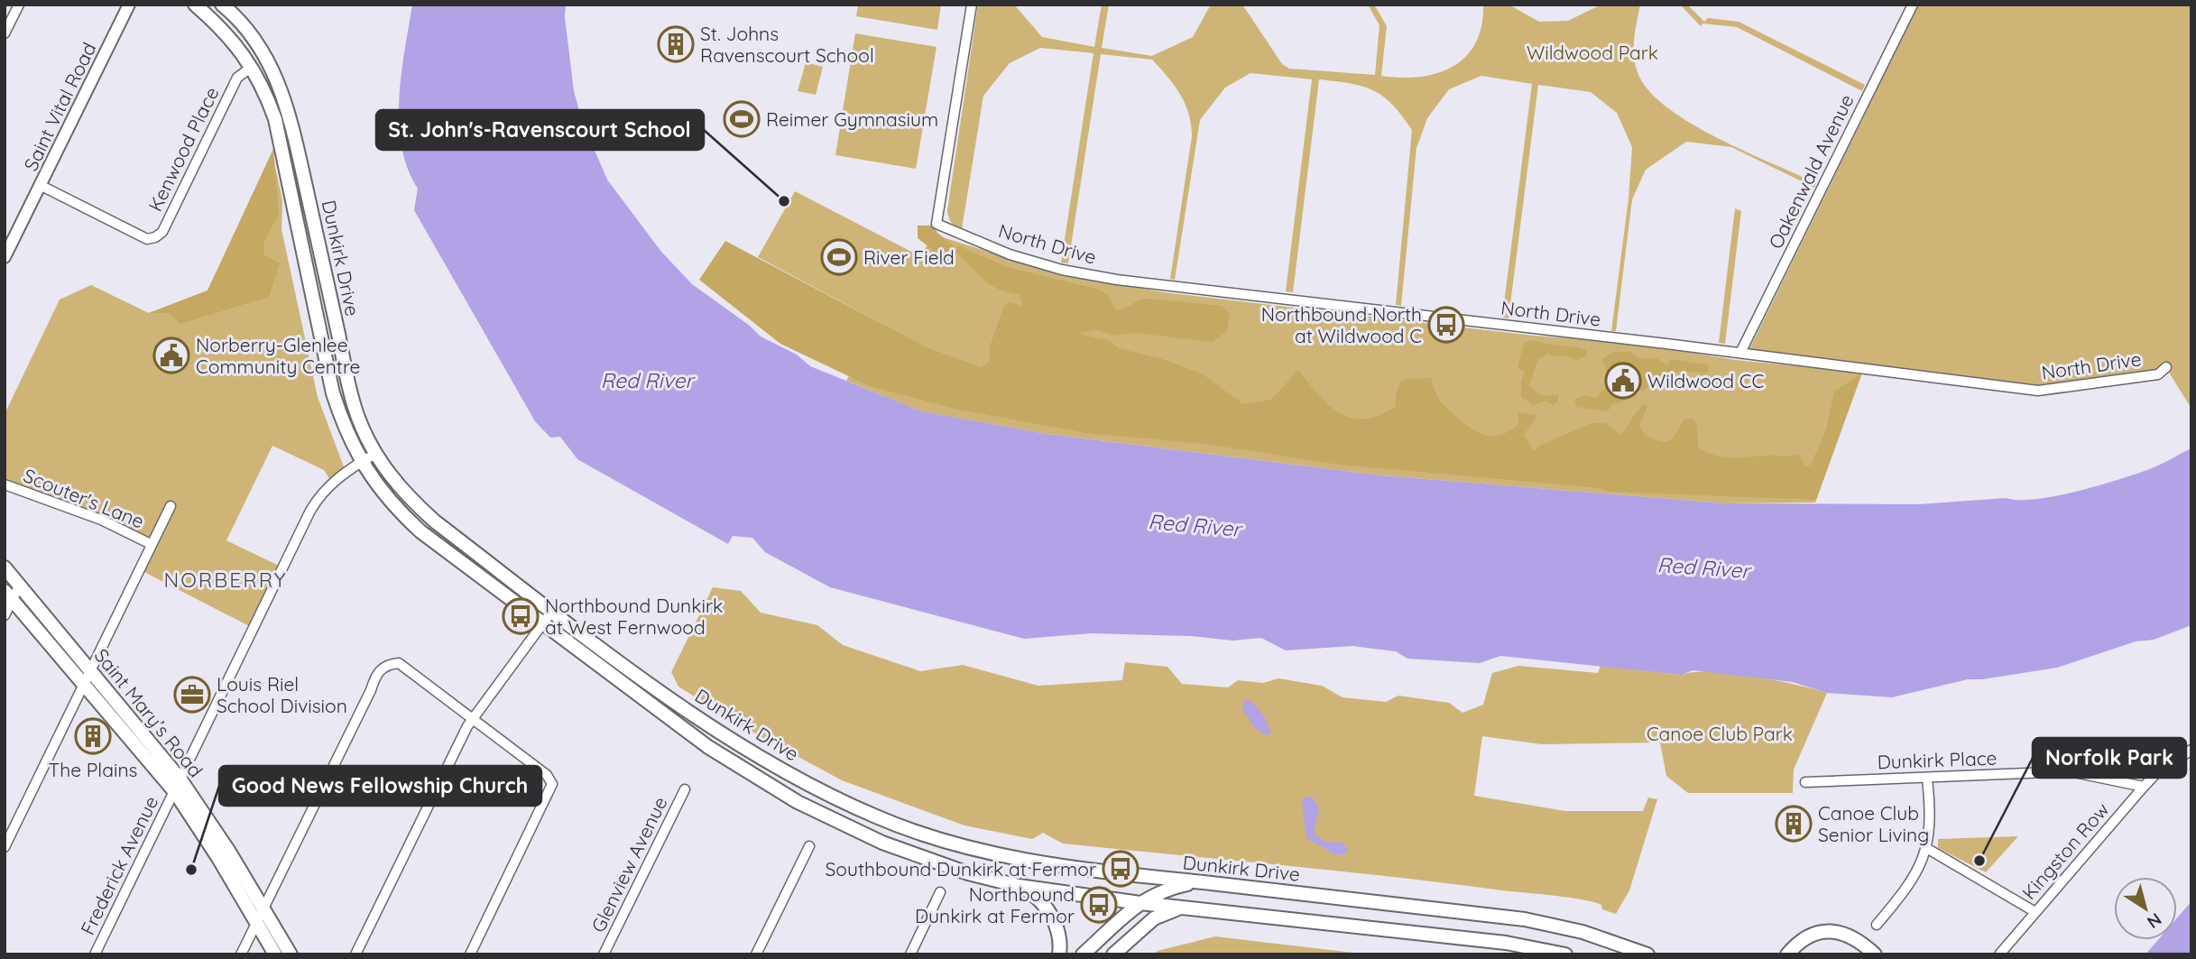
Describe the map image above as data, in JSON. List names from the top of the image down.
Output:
{
  "streets": {
    "main road": ["Dunkirk Drive", "Saint Mary’s Road"],
    "street": [
      "Saint Vital Road",
      "Kenwood Place",
      "Oakenwald Avenue",
      "North Drive",
      "Scouter's Lane",
      "Dunkirk Place",
      "Kingston Row",
      "Glenview Avenue",
      "Frederick Avenue"
    ]
  },
  "crossings": [
    ["Saint Vital Road", "Kenwood Place"],
    ["Kenwood Place", "Dunkirk Drive"],
    ["Oakenwald Avenue", "North Drive"],
    ["Dunkirk Drive", "Frederick Avenue"],
    ["Saint Mary’s Road", "Frederick Avenue"],
    ["Dunkirk Place", "Kingston Row"]
  ],
  "districts": ["NORBERRY"],
  "water": ["Red River"],
  "parks": ["Wildwood Park", "Canoe Club Park"],
  "places": {
    "building": ["St. Johns Ravenscourt School", "The Plains", "Canoe Club Senior Living"],
    "sports": ["Reimer Gymnasium", "River Field"],
    "other": ["St. John's-Ravenscourt School", "Norfolk Park", "Good News Fellowship Church"],
    "bus stop": [
      "Northbound North at Wildwood C",
      "Northbound Dunkirk at West Fernwood",
      "Southbound Dunkirk at Fermor",
      "Northbound Dunkirk at Fermor"
    ],
    "public building": ["Norberry-Glenlee Community Centre", "Wildwood CC"],
    "office": ["Louis Riel School Division"]
  },
  "north": "bottom right"
}
